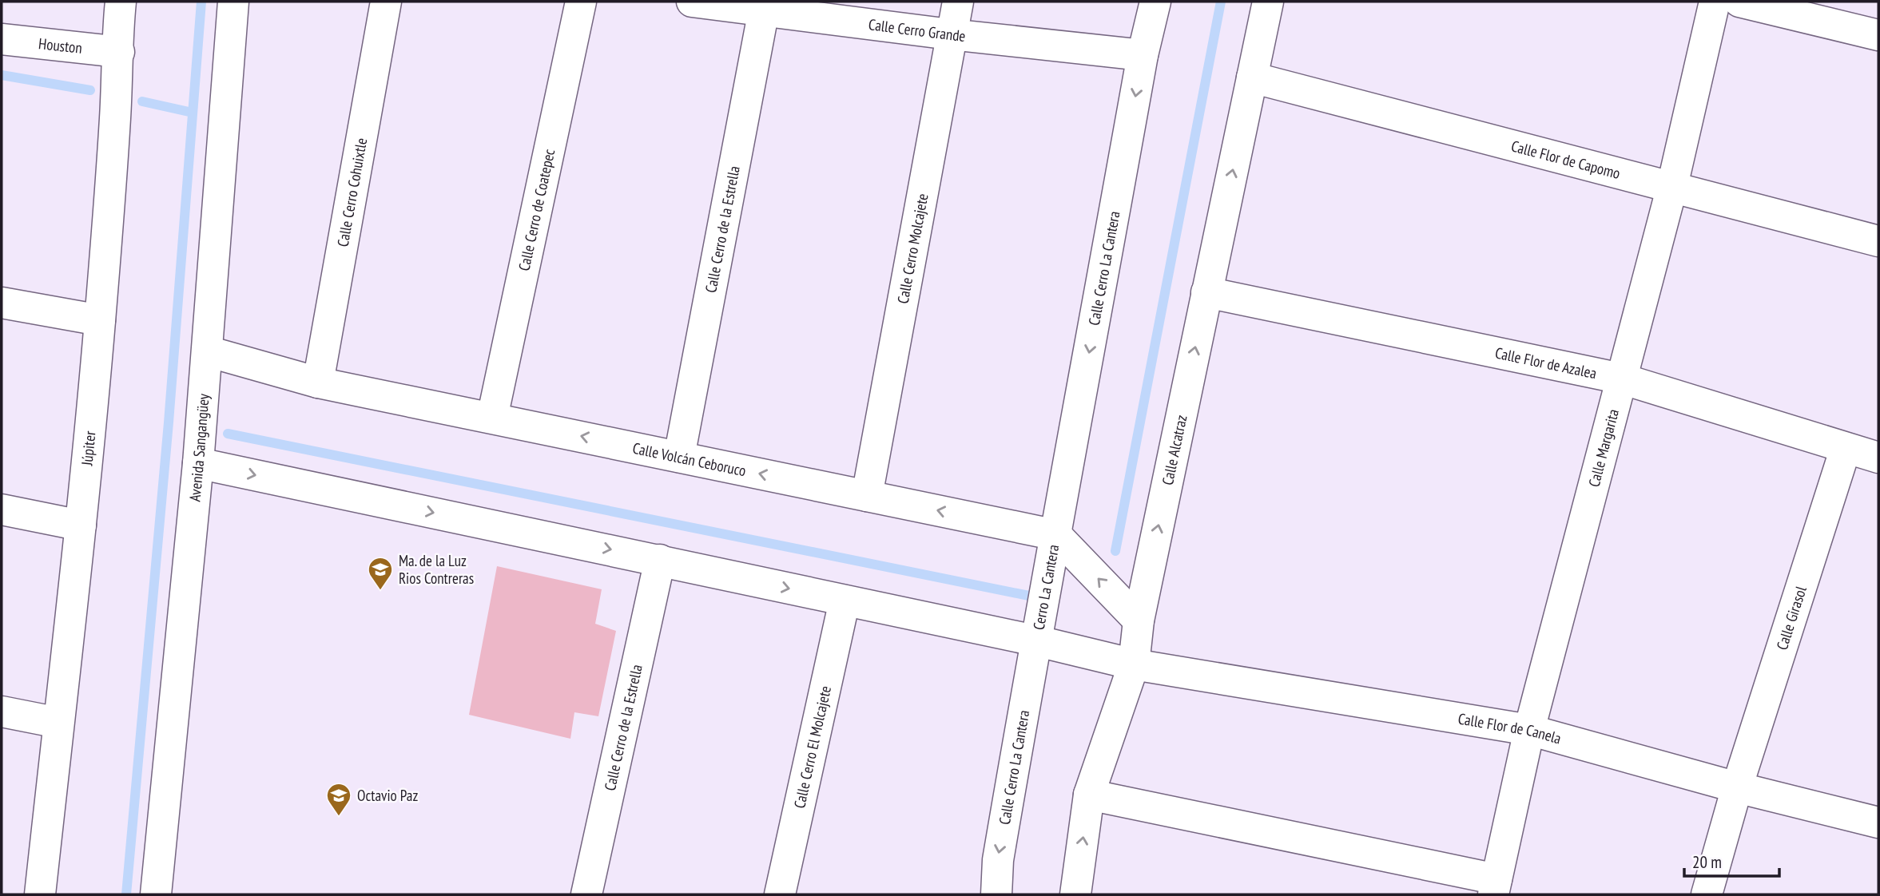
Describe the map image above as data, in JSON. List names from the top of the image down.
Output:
{
  "streets": {
    "street": [
      "Calle Cerro Grande",
      "Houston",
      "Calle Flor de Capomo",
      "Calle Cerro Cohuixtle",
      "Calle Cerro de Coatepec",
      "Calle Cerro de la Estrella",
      "Calle Cerro Molcajete",
      "Calle Cerro La Cantera",
      "Calle Flor de Azalea",
      "Calle Margarita",
      "Júpiter",
      "Avenida Sangangüey",
      "Calle Alcatraz",
      "Calle Volcán Ceboruco",
      "Cerro La Cantera",
      "Calle Girasol",
      "Calle Flor de Canela",
      "Calle Cerro El Molcajete"
    ]
  },
  "crossings": [
    ["Calle Cerro Grande", "Calle Cerro de la Estrella"],
    ["Calle Cerro Grande", "Calle Cerro Molcajete"],
    ["Calle Cerro Grande", "Calle Cerro La Cantera"],
    ["Houston", "Júpiter"],
    ["Calle Flor de Capomo", "Calle Margarita"],
    ["Calle Flor de Capomo", "Calle Alcatraz"],
    ["Calle Cerro Cohuixtle", "Calle Volcán Ceboruco"],
    ["Calle Cerro de Coatepec", "Calle Volcán Ceboruco"],
    ["Calle Cerro de la Estrella", "Calle Volcán Ceboruco"],
    ["Calle Cerro Molcajete", "Calle Volcán Ceboruco"],
    ["Calle Cerro La Cantera", "Calle Volcán Ceboruco"],
    ["Calle Cerro La Cantera", "Cerro La Cantera"],
    ["Calle Flor de Azalea", "Calle Margarita"],
    ["Calle Flor de Azalea", "Calle Alcatraz"],
    ["Calle Flor de Azalea", "Calle Girasol"],
    ["Calle Margarita", "Calle Flor de Canela"],
    ["Avenida Sangangüey", "Calle Volcán Ceboruco"],
    ["Calle Alcatraz", "Calle Flor de Canela"],
    ["Calle Volcán Ceboruco", "Cerro La Cantera"],
    ["Calle Girasol", "Calle Flor de Canela"]
  ],
  "one_way": ["Calle Cerro La Cantera", "Calle Alcatraz"],
  "places": {
    "school or university": ["Ma. de la Luz Rios Contreras", "Octavio Paz"]
  },
  "scale_bar": "20 m"
}
